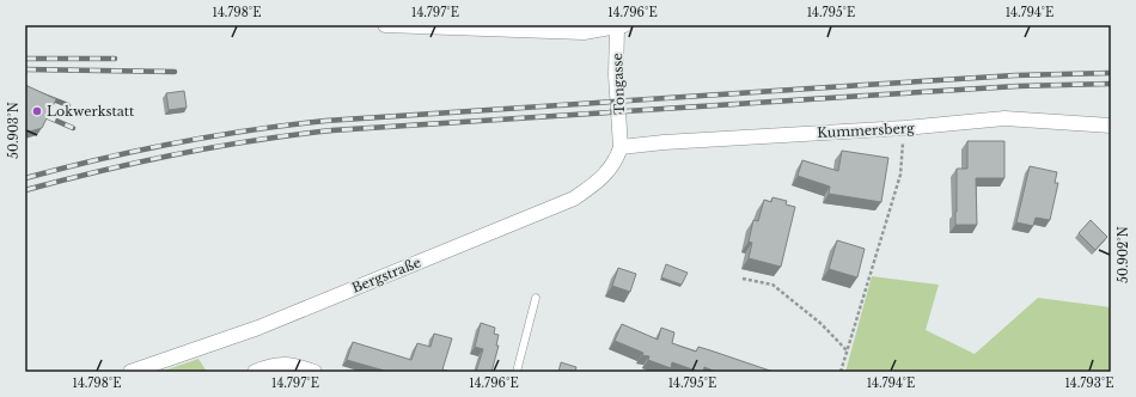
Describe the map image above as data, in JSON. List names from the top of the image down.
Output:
{
  "streets": {
    "street": ["Tongasse", "Kummersberg", "Bergstraße"]
  },
  "crossings": [
    ["Tongasse", "Kummersberg"],
    ["Tongasse", "Bergstraße"],
    ["Kummersberg", "Bergstraße"]
  ],
  "places": ["Lokwerkstatt"],
  "coordinates": [
    "14.798°E",
    "14.797°E",
    "14.796°E",
    "14.795°E",
    "14.794°E",
    "50.903°N",
    "50.902°N",
    "14.793°E"
  ]
}
